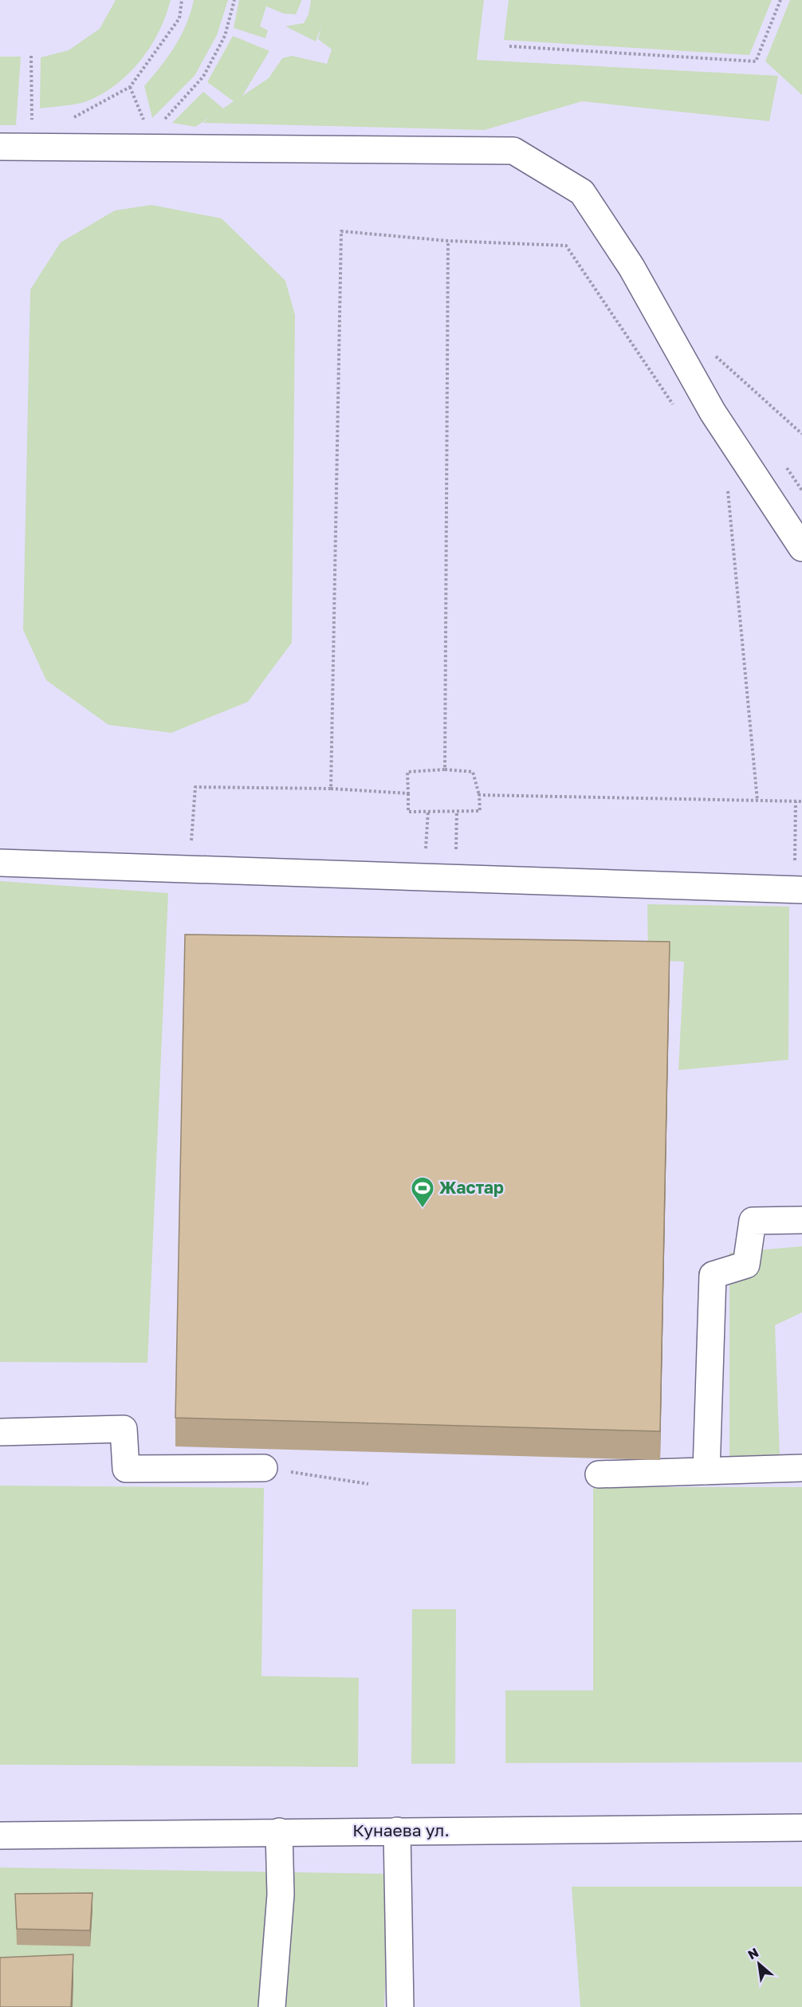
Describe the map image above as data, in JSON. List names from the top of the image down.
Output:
{
  "streets": {
    "street": ["Кунаева ул."]
  },
  "places": {
    "sports": ["Жастар"]
  },
  "north": "top left"
}
